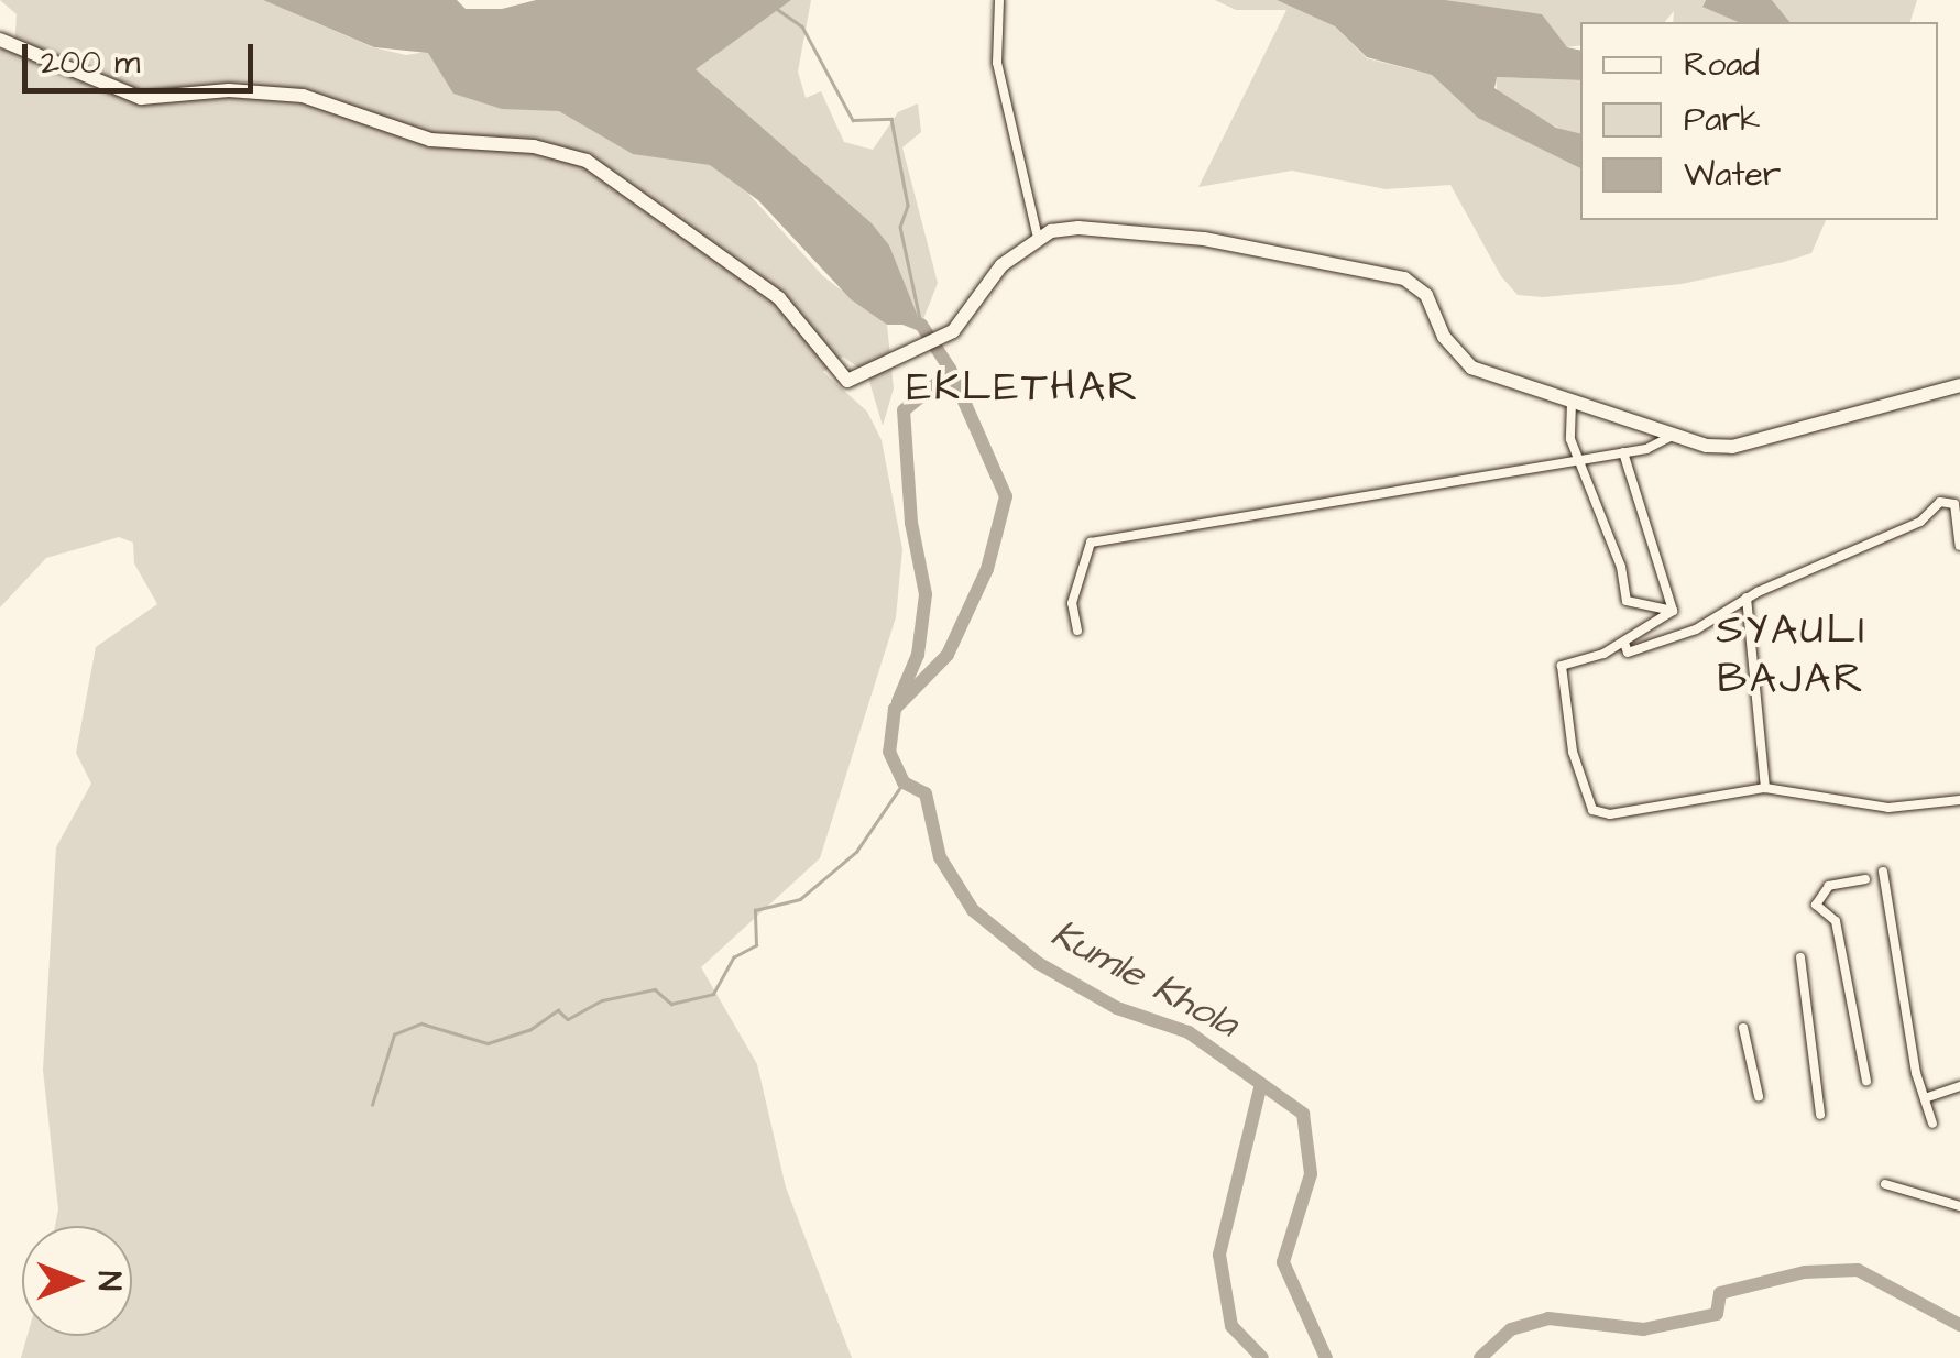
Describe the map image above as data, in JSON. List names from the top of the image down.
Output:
{
  "districts": ["EKLETHAR", "SYAULI BAJAR"],
  "water": ["Kumle Khola"],
  "legend": ["Road", "Park", "Water"],
  "scale_bar": "200 m",
  "north": "right"
}
